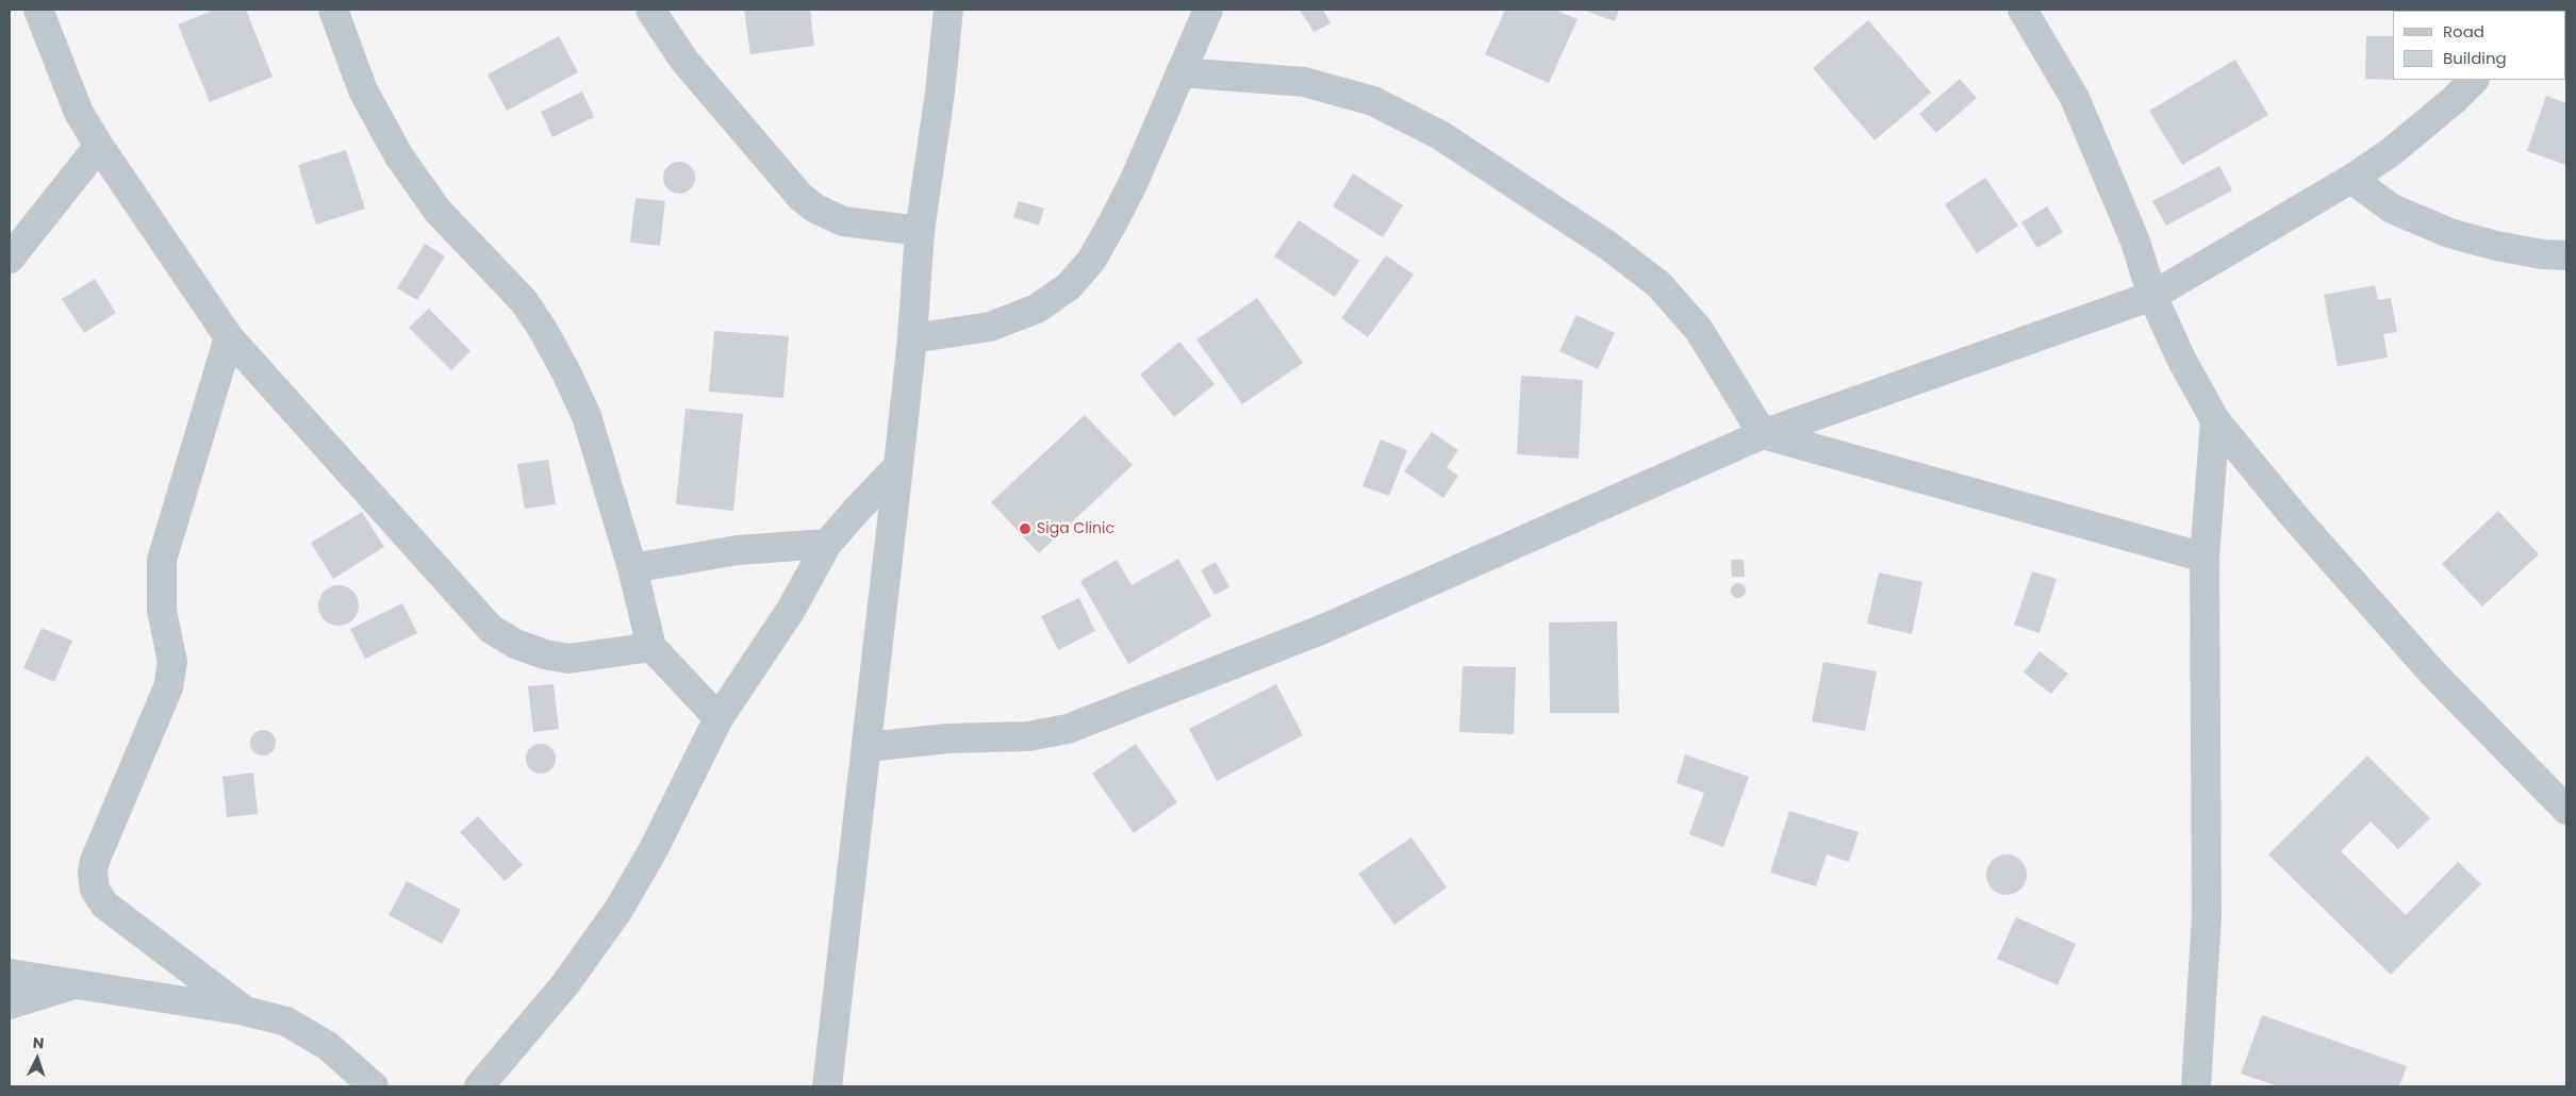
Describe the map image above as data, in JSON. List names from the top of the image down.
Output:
{
  "places": ["Siga Clinic"],
  "legend": ["Road", "Building"],
  "north": "top"
}
